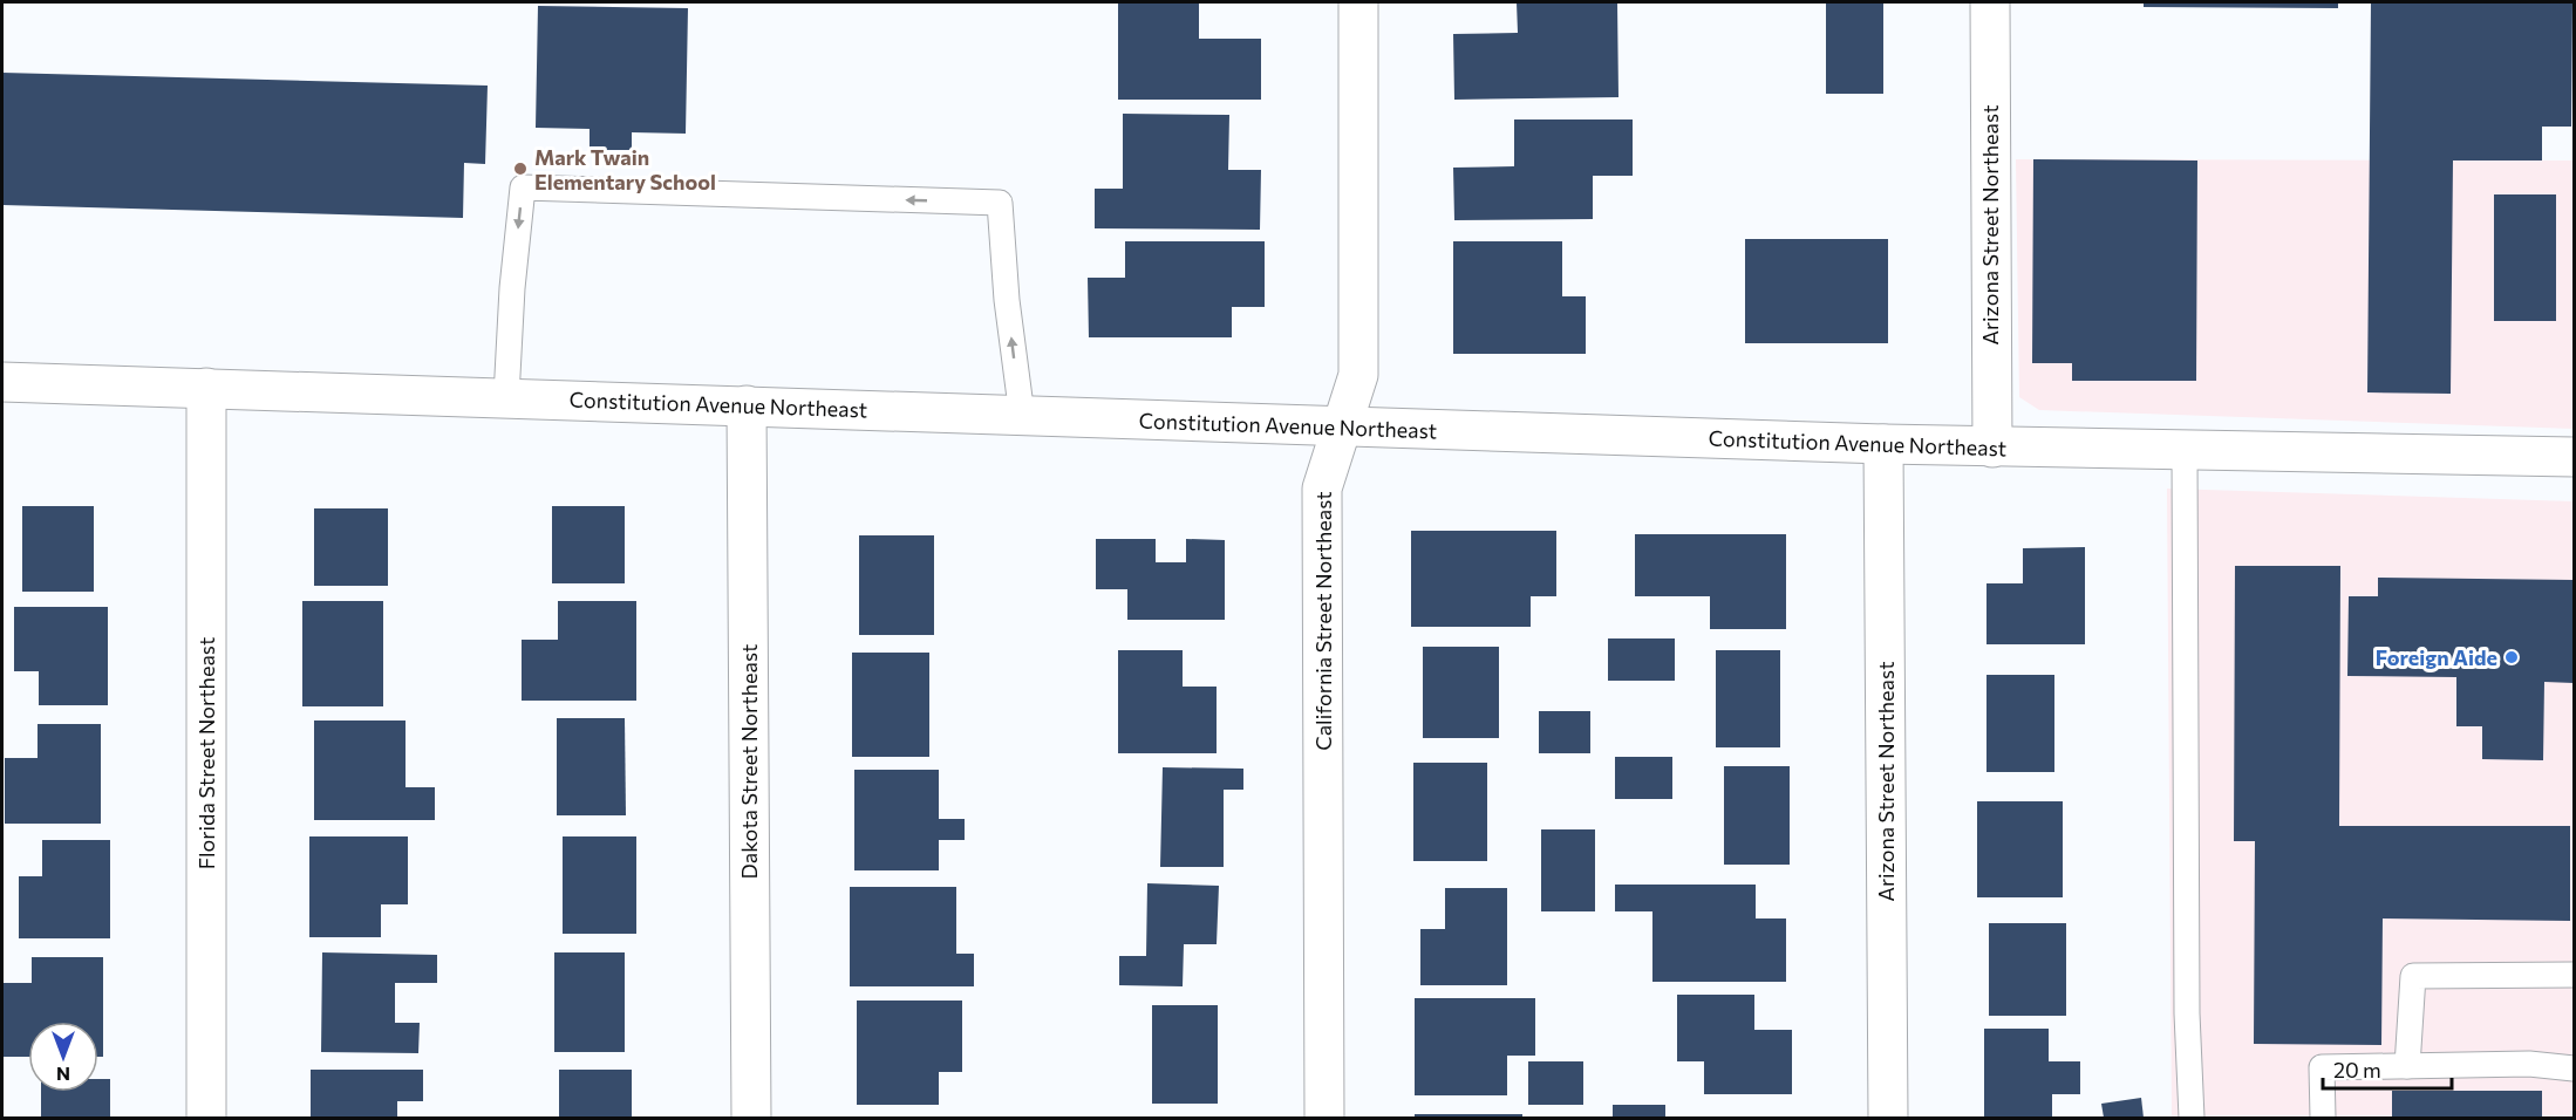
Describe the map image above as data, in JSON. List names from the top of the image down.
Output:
{
  "streets": {
    "street": [
      "Arizona Street Northeast",
      "Constitution Avenue Northeast",
      "California Street Northeast",
      "Florida Street Northeast",
      "Dakota Street Northeast"
    ]
  },
  "crossings": [
    ["Arizona Street Northeast", "Constitution Avenue Northeast"],
    ["Constitution Avenue Northeast", "California Street Northeast"],
    ["Constitution Avenue Northeast", "Florida Street Northeast"],
    ["Constitution Avenue Northeast", "Dakota Street Northeast"]
  ],
  "places": ["Mark Twain Elementary School", "Foreign Aide"],
  "scale_bar": "20 m",
  "north": "bottom"
}
